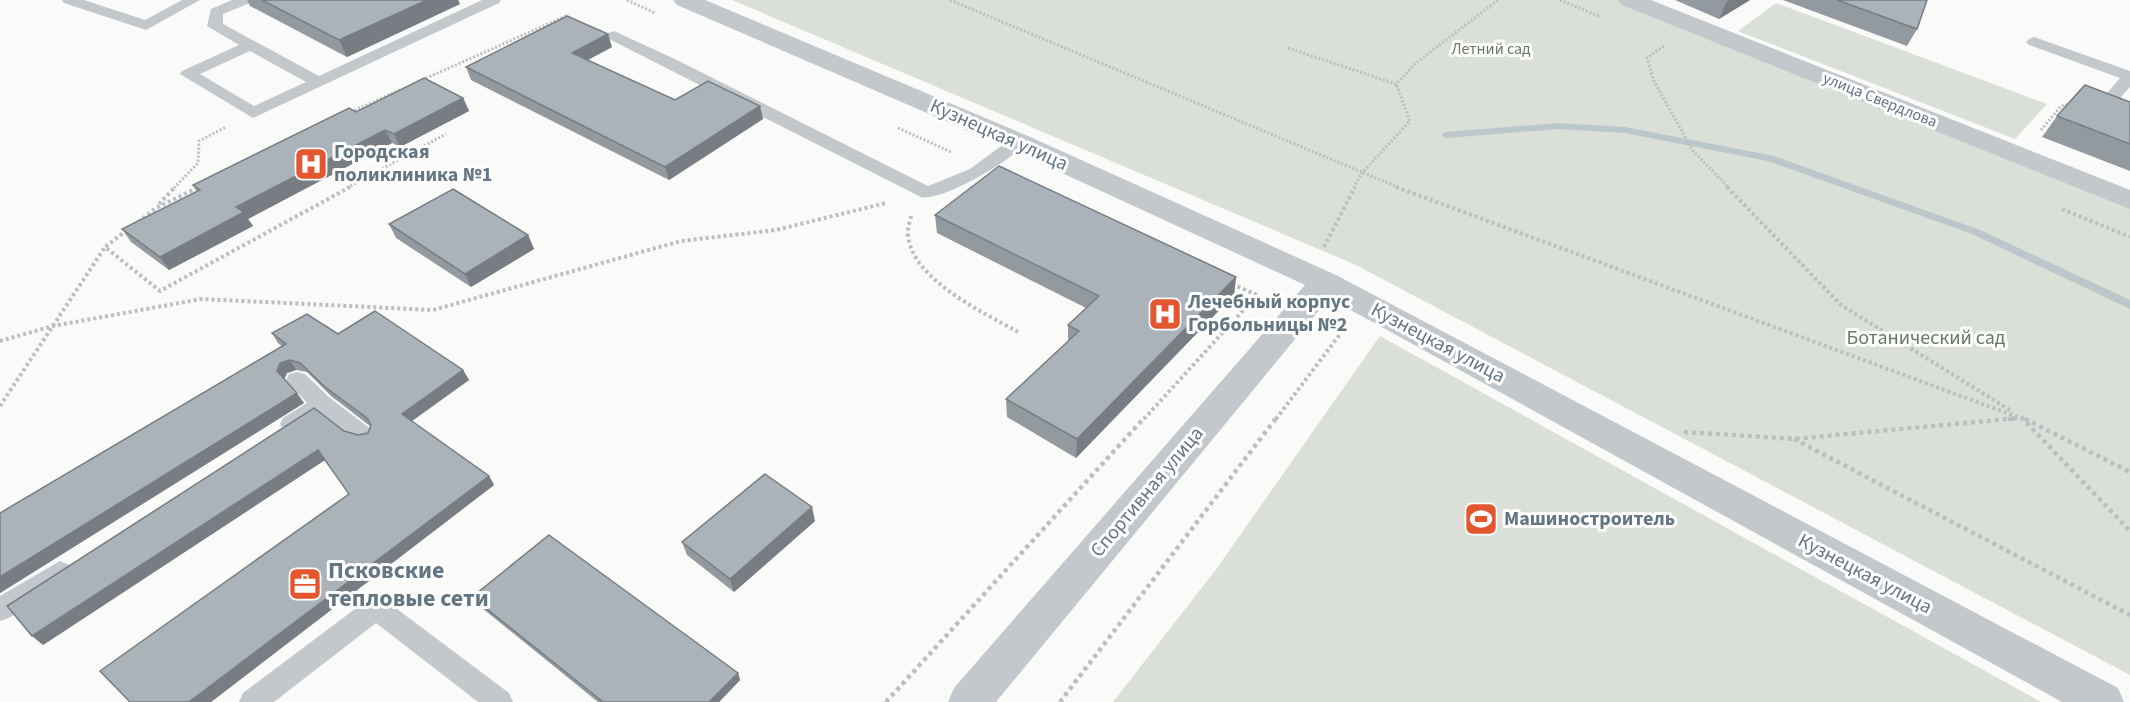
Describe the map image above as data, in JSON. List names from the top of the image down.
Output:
{
  "streets": {
    "street": ["улица Свердлова", "Кузнецкая улица", "Спортивная улица"]
  },
  "crossings": [
    ["Кузнецкая улица", "Спортивная улица"]
  ],
  "parks": ["Летний сад", "Ботанический сад"],
  "places": {
    "hospital": ["Городская поликлиника №1", "Лечебный корпус Горбольницы №2"],
    "sports": ["Машиностроитель"],
    "office": ["Псковские тепловые сети"]
  }
}
